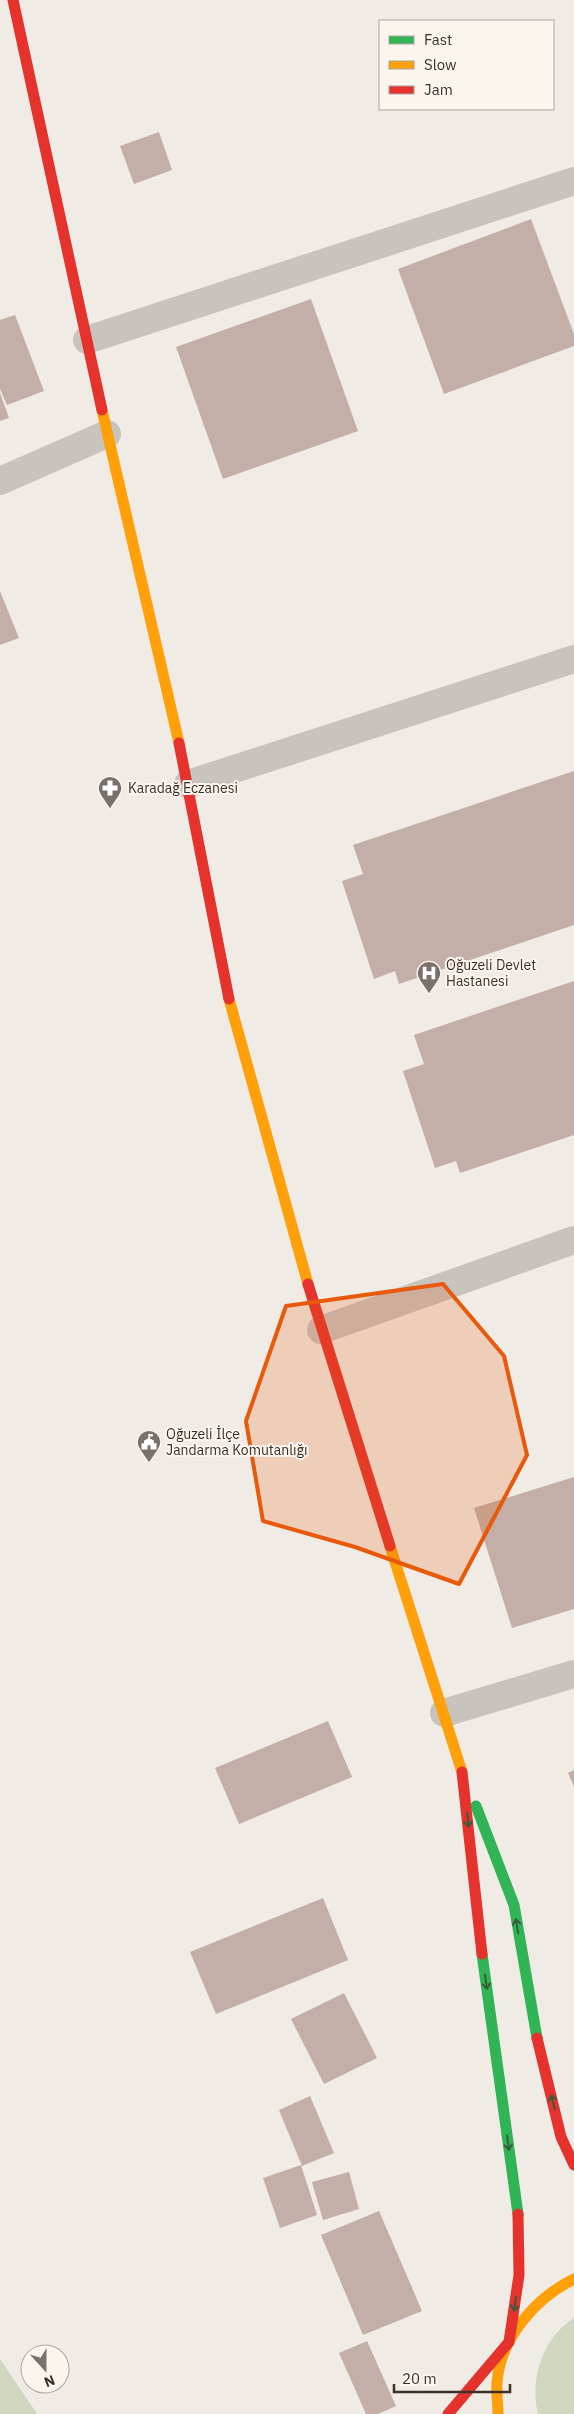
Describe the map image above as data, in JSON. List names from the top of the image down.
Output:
{
  "places": {
    "pharmacy": ["Karadağ Eczanesi"],
    "hospital": ["Oğuzeli Devlet Hastanesi"],
    "public building": ["Oğuzeli İlçe Jandarma Komutanlığı"]
  },
  "legend": ["Fast", "Slow", "Jam"],
  "scale_bar": "20 m",
  "north": "bottom"
}
